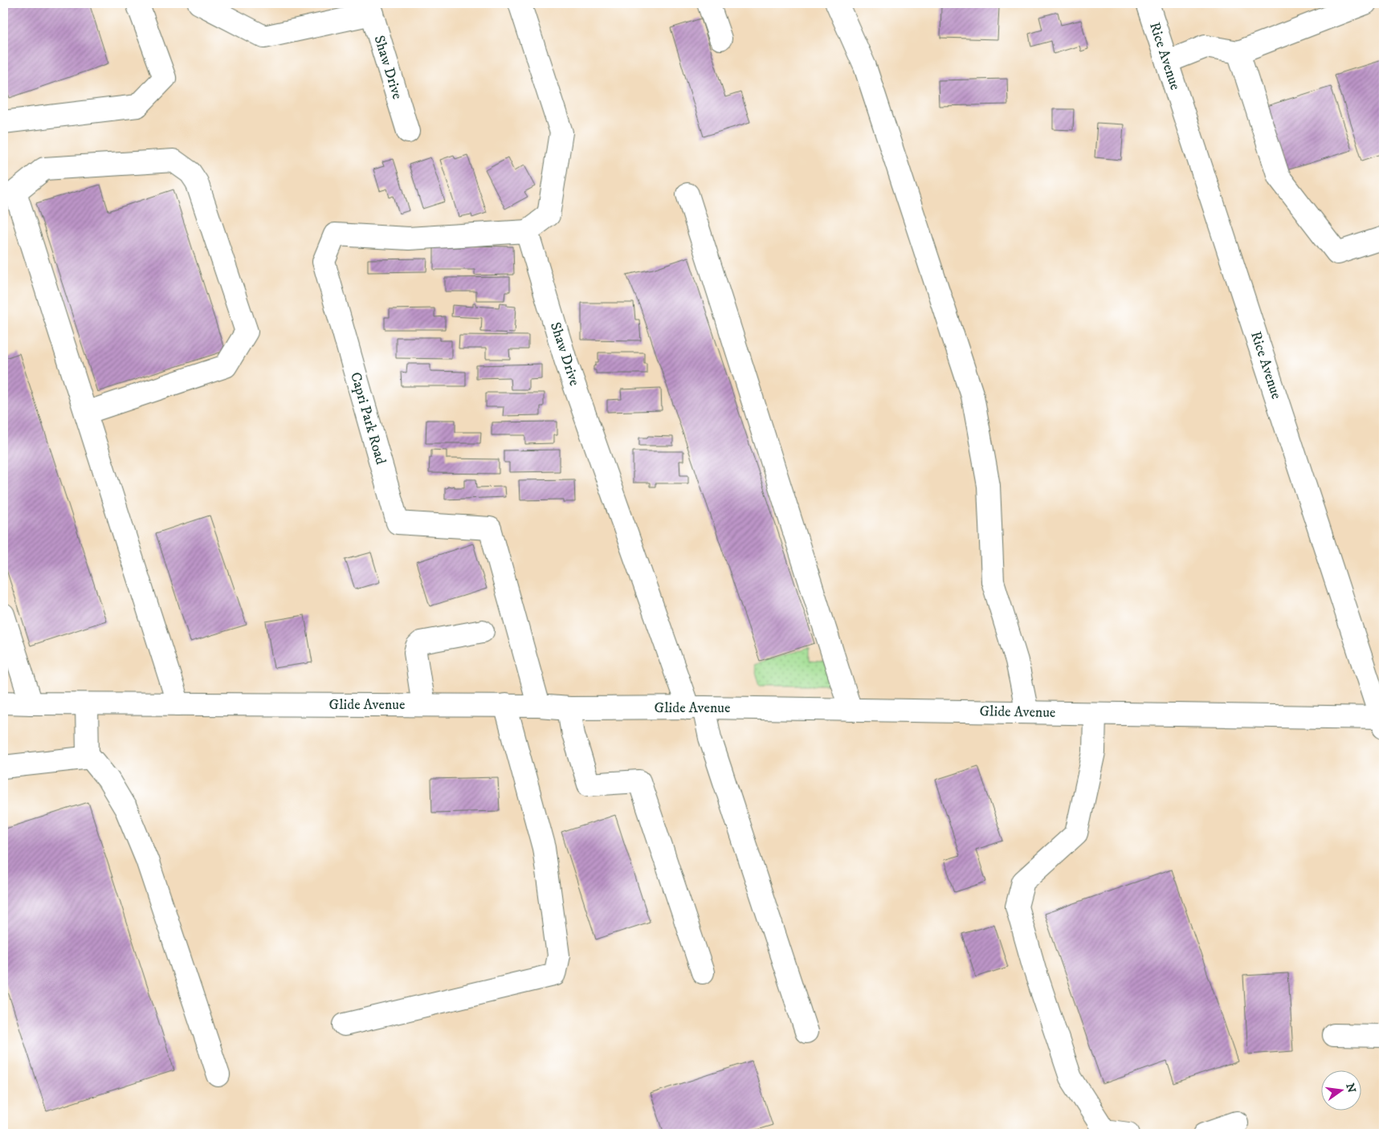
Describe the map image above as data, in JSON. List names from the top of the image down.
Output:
{
  "streets": {
    "street": [
      "Rice Avenue",
      "Shaw Drive",
      "Capri Park Road",
      "Glide Avenue"
    ]
  },
  "crossings": [
    ["Rice Avenue", "Glide Avenue"],
    ["Shaw Drive", "Capri Park Road"],
    ["Shaw Drive", "Glide Avenue"],
    ["Capri Park Road", "Glide Avenue"]
  ],
  "north": "right"
}
